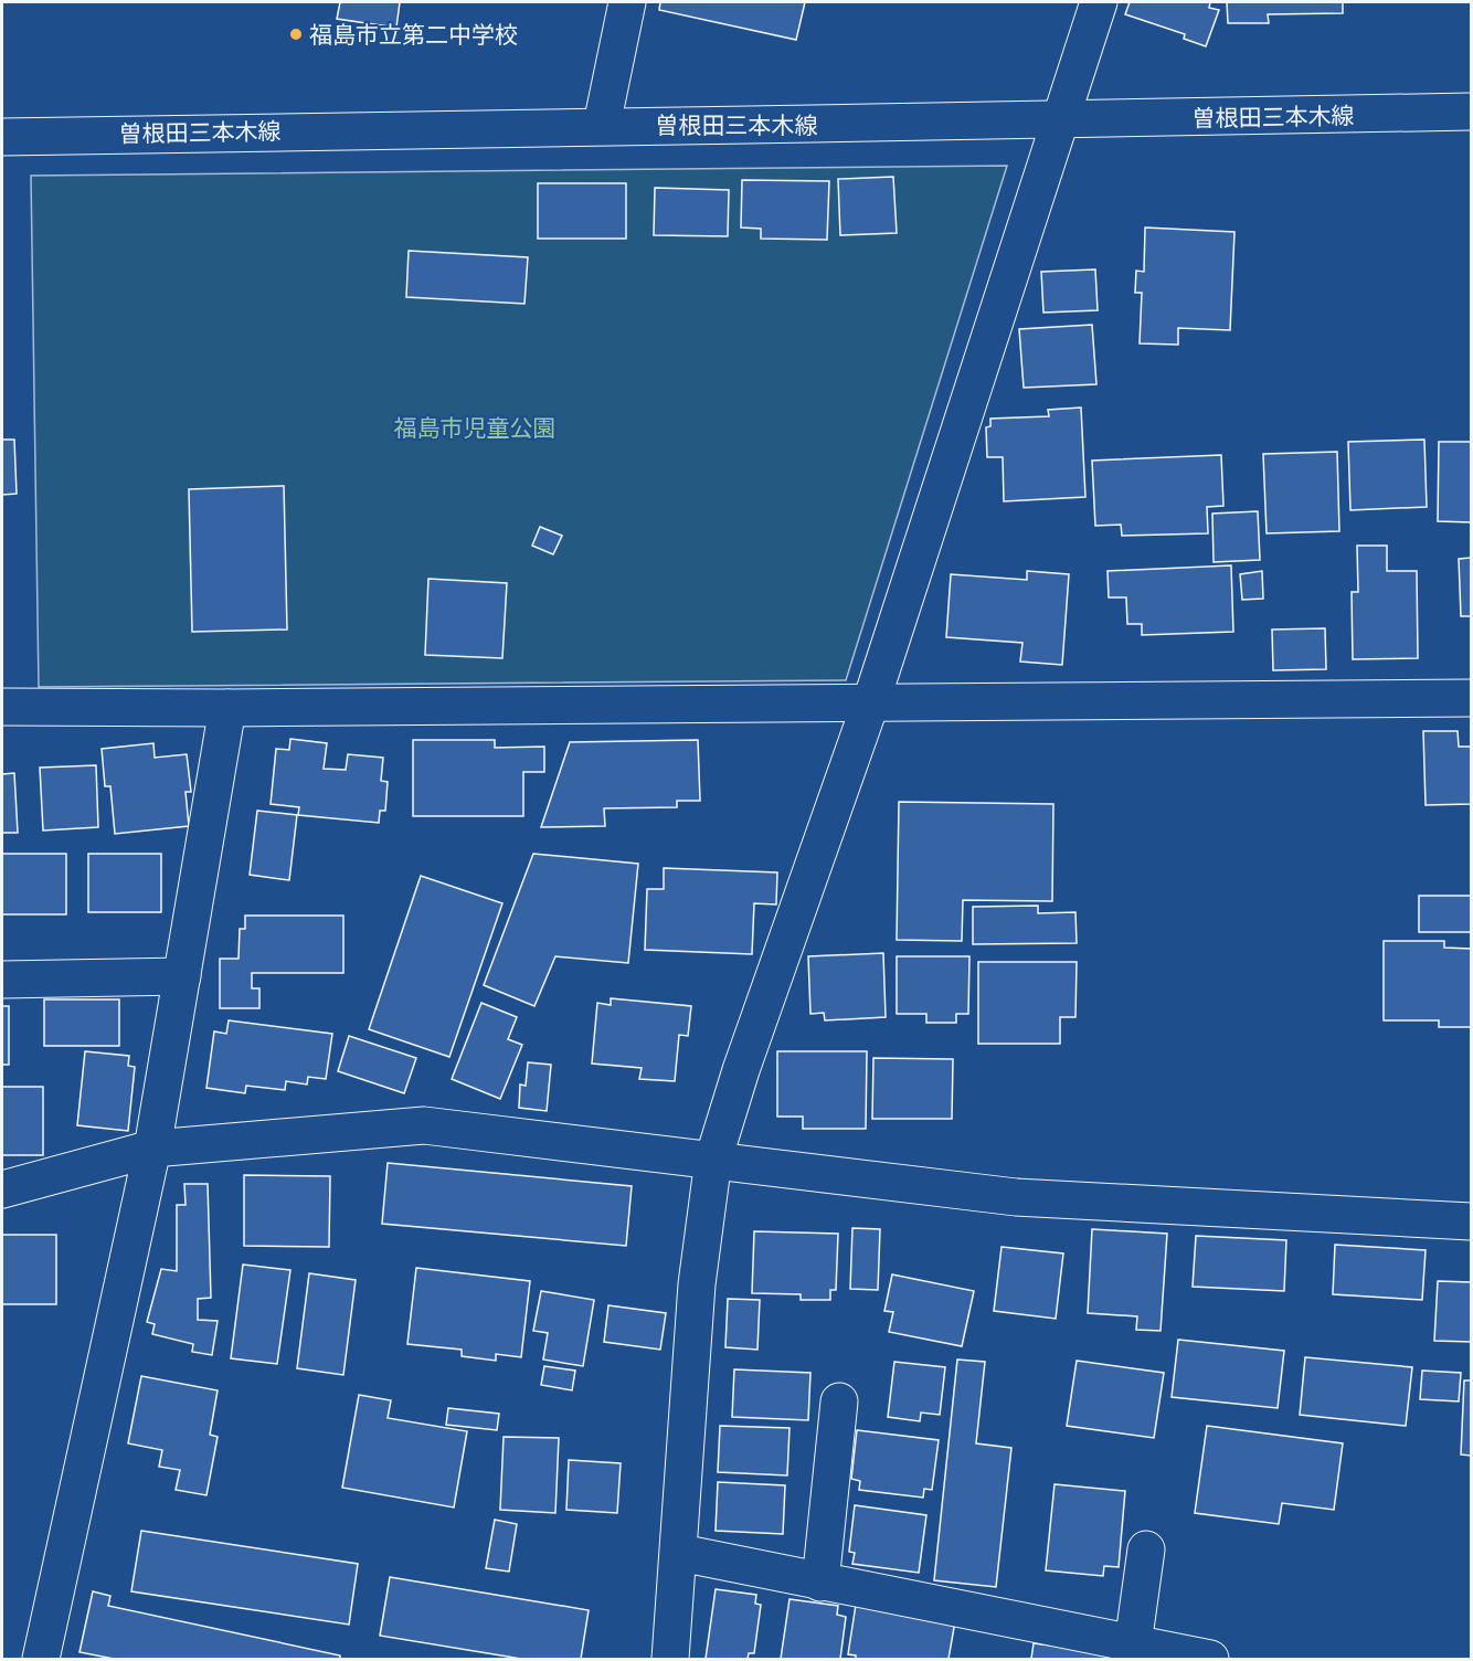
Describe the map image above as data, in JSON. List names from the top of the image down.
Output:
{
  "streets": {
    "street": ["曽根田三本木線"]
  },
  "parks": ["福島市児童公園"],
  "places": ["福島市立第二中学校"]
}
